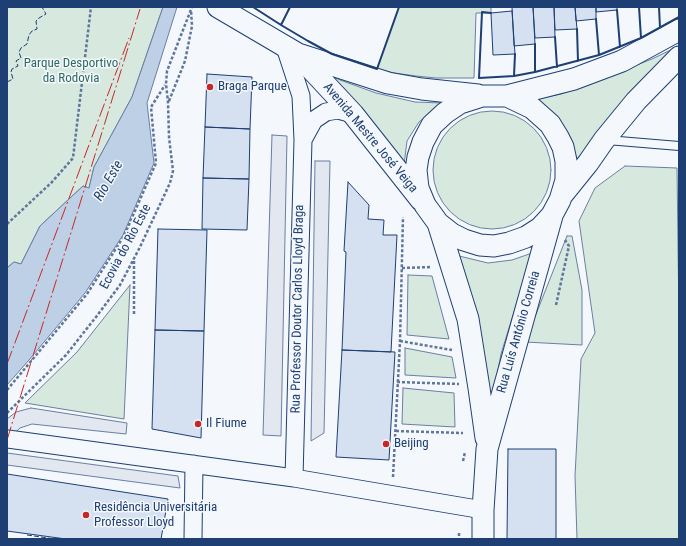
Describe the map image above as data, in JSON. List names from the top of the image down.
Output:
{
  "streets": {
    "street": ["Avenida Mestre José Veiga", "Rua Professor Doutor Carlos Lloyd Braga", "Rua Luís António Correia"],
    "path": ["Ecovia do Rio Este"]
  },
  "crossings": [
    ["Avenida Mestre José Veiga", "Rua Professor Doutor Carlos Lloyd Braga"]
  ],
  "water": ["Rio Este"],
  "parks": ["Parque Desportivo da Rodovia"],
  "places": [
    "Braga Parque",
    "Il Fiume",
    "Beijing",
    "Residência Universitária Professor Lloyd"
  ]
}
